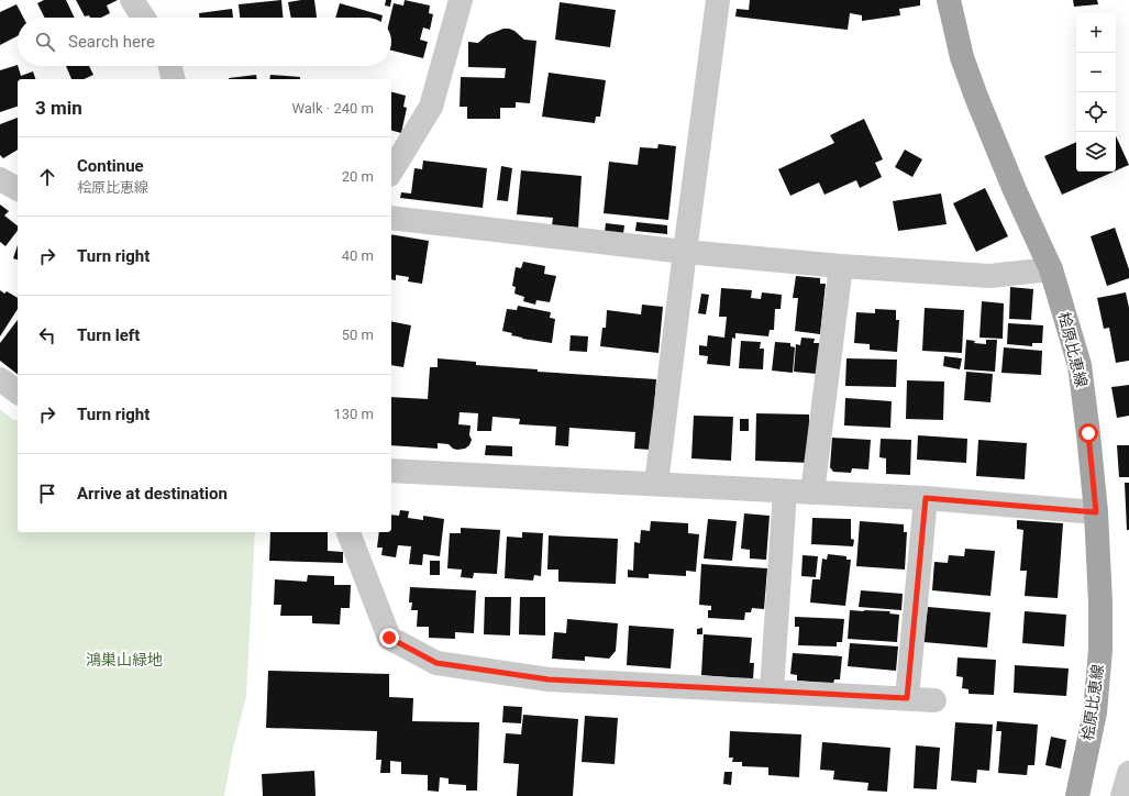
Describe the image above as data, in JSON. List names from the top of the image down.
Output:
{
  "streets": {
    "main road": ["桧原比恵線"]
  },
  "parks": ["鴻巣山緑地"],
  "page": {
    "map_buttons": ["+", "−"],
    "search": "Search here",
    "heading": ["3 min", "Walk · 240 m"],
    "list": [
      ["Continue", "桧原比恵線", "20 m"],
      ["Turn right", "40 m"],
      ["Turn left", "50 m"],
      ["Turn right", "130 m"],
      "Arrive at destination"
    ]
  }
}
